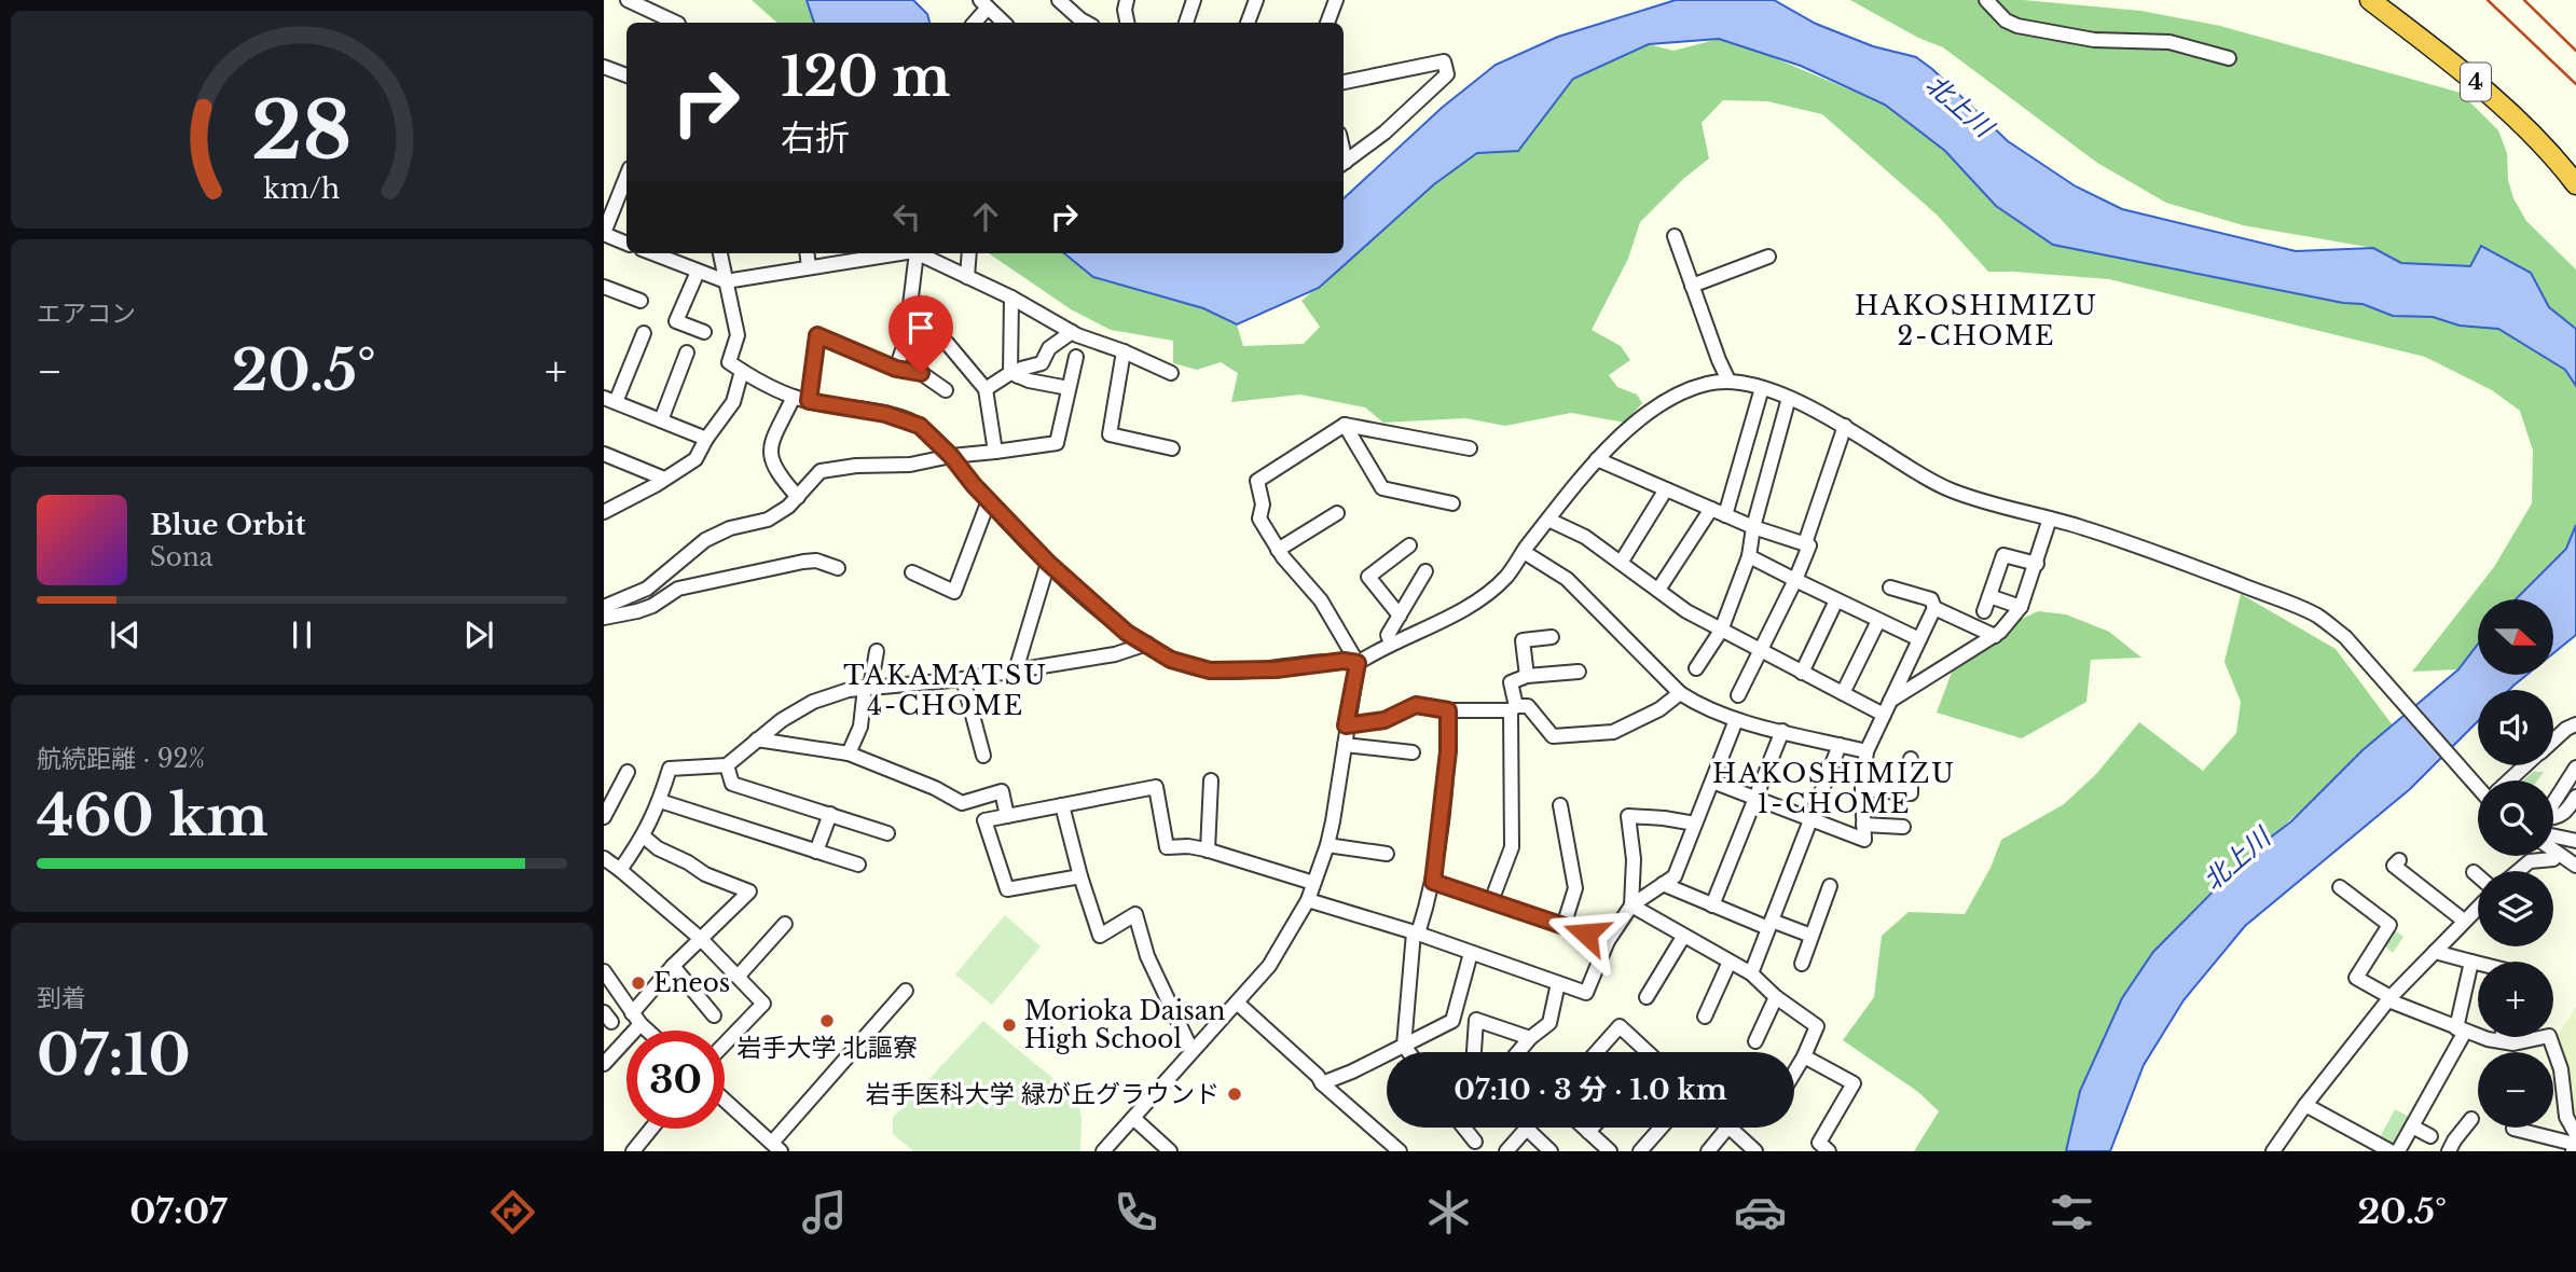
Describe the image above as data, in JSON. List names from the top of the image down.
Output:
{
  "streets": {
    "highway": ["4"]
  },
  "districts": ["HAKOSHIMIZU 2-CHOME", "TAKAMATSU 4-CHOME", "HAKOSHIMIZU 1-CHOME"],
  "water": ["北上川"],
  "places": [
    "Eneos",
    "岩手大学 北謳寮",
    "Morioka Daisan High School",
    "岩手医科大学 緑が丘グラウンド"
  ],
  "north": "right",
  "page": {
    "turn": ["120 m", "右折"],
    "tile": [
      "エアコン",
      ["航続距離 · 92%", "460 km"],
      ["到着", "07:10"]
    ],
    "heat": ["−", "20.5°", "+"],
    "song": ["Blue Orbit", "Sona"],
    "map_buttons": ["+", "−"],
    "limit": "30",
    "trip": "07:10 · 3 分 · 1.0 km",
    "tabs": ["07:07", "20.5°"],
    "gauge": ["28", "km/h"]
  }
}
